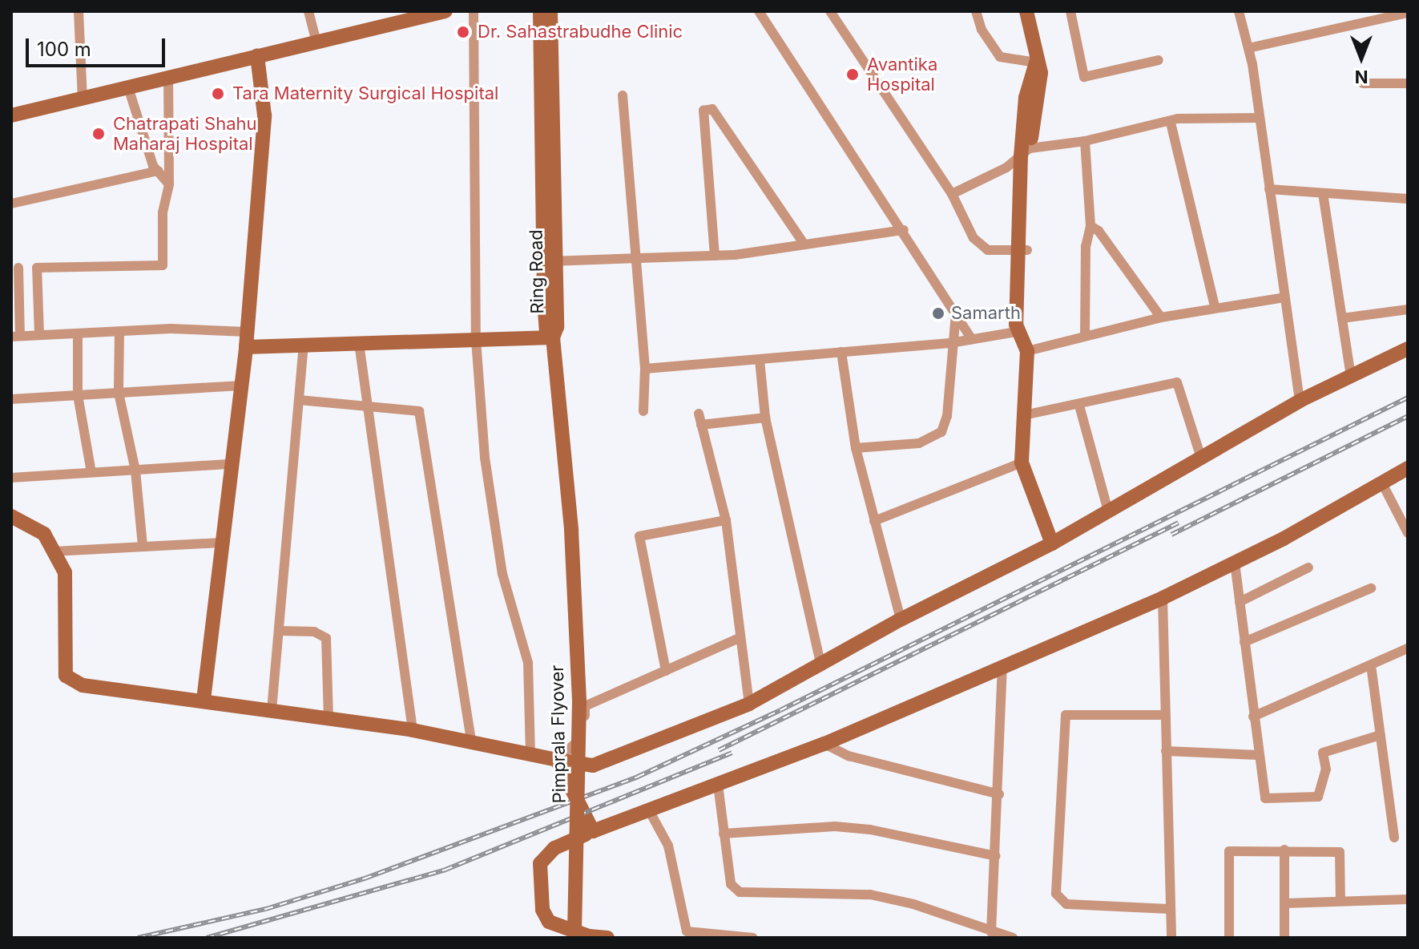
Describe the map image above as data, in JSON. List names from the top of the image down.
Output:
{
  "streets": {
    "main road": ["Ring Road", "Pimprala Flyover"]
  },
  "crossings": [
    ["Ring Road", "Pimprala Flyover"]
  ],
  "places": [
    "Dr. Sahastrabudhe Clinic",
    "Avantika Hospital",
    "Tara Maternity Surgical Hospital",
    "Chatrapati Shahu Maharaj Hospital",
    "Samarth"
  ],
  "scale_bar": "100 m",
  "north": "bottom"
}
